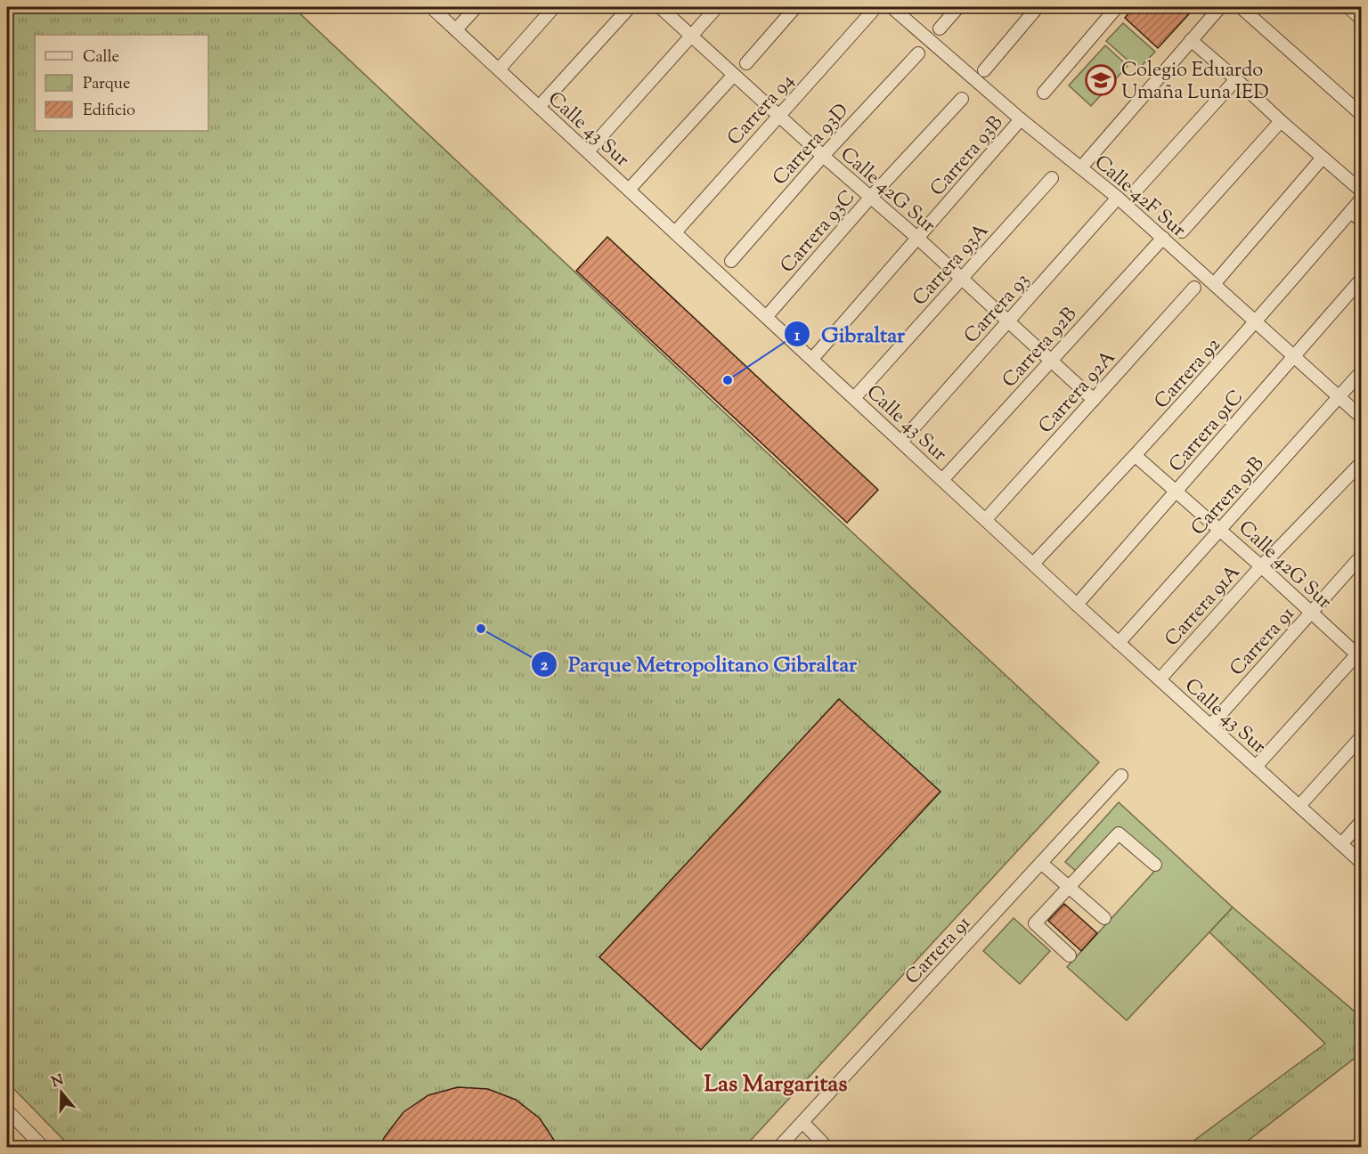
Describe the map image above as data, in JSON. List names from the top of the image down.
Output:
{
  "streets": {
    "street": [
      "Carrera 94",
      "Calle 43 Sur",
      "Carrera 93D",
      "Carrera 93B",
      "Calle 42G Sur",
      "Calle 42F Sur",
      "Carrera 93C",
      "Carrera 93A",
      "Carrera 93",
      "Carrera 92B",
      "Carrera 92",
      "Carrera 92A",
      "Carrera 91C",
      "Carrera 91B",
      "Carrera 91A",
      "Carrera 91"
    ]
  },
  "crossings": [
    ["Carrera 94", "Calle 43 Sur"],
    ["Carrera 94", "Calle 42G Sur"],
    ["Calle 43 Sur", "Carrera 93B"],
    ["Calle 43 Sur", "Carrera 93C"],
    ["Calle 43 Sur", "Carrera 93A"],
    ["Calle 43 Sur", "Carrera 93"],
    ["Calle 43 Sur", "Carrera 92B"],
    ["Calle 43 Sur", "Carrera 92"],
    ["Calle 43 Sur", "Carrera 92A"],
    ["Calle 43 Sur", "Carrera 91C"],
    ["Calle 43 Sur", "Carrera 91B"],
    ["Calle 43 Sur", "Carrera 91A"],
    ["Calle 43 Sur", "Carrera 91"],
    ["Carrera 93D", "Calle 42G Sur"],
    ["Carrera 93B", "Calle 42G Sur"],
    ["Carrera 93B", "Calle 42F Sur"],
    ["Calle 42G Sur", "Carrera 93C"],
    ["Calle 42G Sur", "Carrera 93A"],
    ["Calle 42G Sur", "Carrera 93"],
    ["Calle 42G Sur", "Carrera 92B"],
    ["Calle 42G Sur", "Carrera 92"],
    ["Calle 42G Sur", "Carrera 92A"],
    ["Calle 42G Sur", "Carrera 91C"],
    ["Calle 42G Sur", "Carrera 91B"],
    ["Calle 42G Sur", "Carrera 91A"],
    ["Calle 42G Sur", "Carrera 91"],
    ["Calle 42F Sur", "Carrera 93"],
    ["Calle 42F Sur", "Carrera 92B"],
    ["Calle 42F Sur", "Carrera 92"],
    ["Calle 42F Sur", "Carrera 91C"],
    ["Calle 42F Sur", "Carrera 91B"]
  ],
  "districts": ["Las Margaritas"],
  "places": {
    "school or university": ["Colegio Eduardo Umaña Luna IED"],
    "other": ["Gibraltar", "Parque Metropolitano Gibraltar"]
  },
  "legend": ["Calle", "Parque", "Edificio"],
  "north": "top"
}
